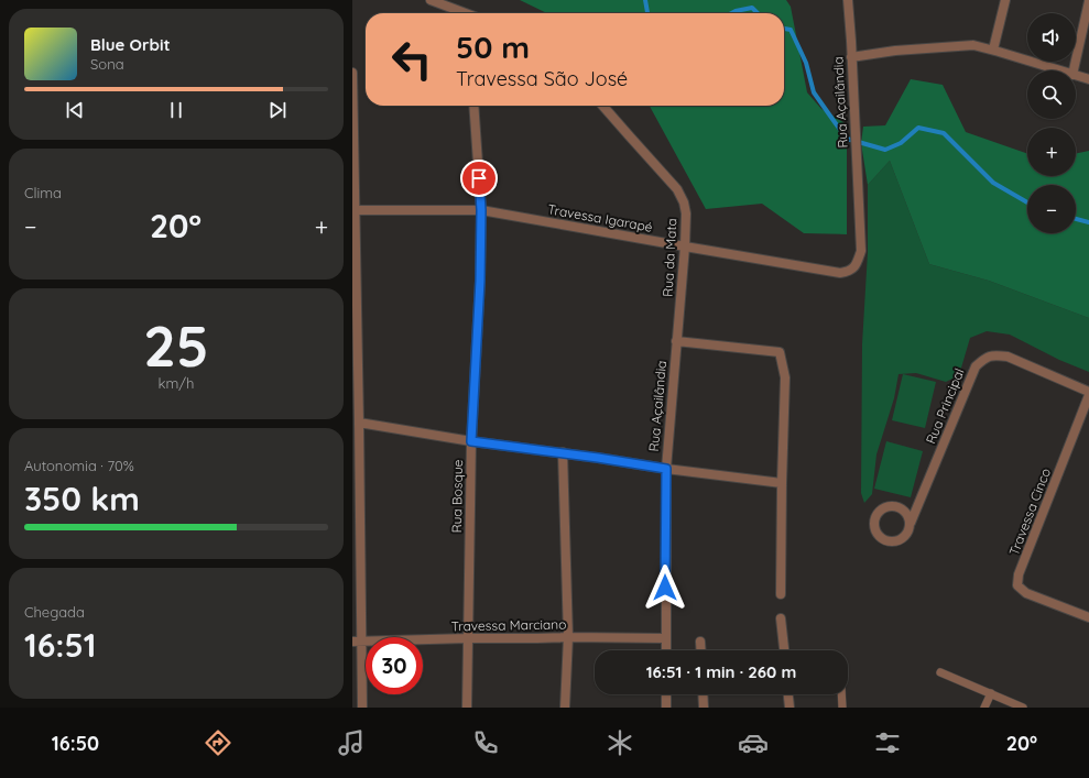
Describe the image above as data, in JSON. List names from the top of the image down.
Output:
{
  "streets": {
    "street": [
      "Rua Açailândia",
      "Travessa Igarapé",
      "Rua da Mata",
      "Rua Principal",
      "Rua Bosque",
      "Travessa Cinco",
      "Travessa Marciano"
    ]
  },
  "crossings": [
    ["Rua Açailândia", "Travessa Igarapé"],
    ["Rua Açailândia", "Rua da Mata"],
    ["Rua Açailândia", "Travessa Marciano"],
    ["Travessa Igarapé", "Rua da Mata"],
    ["Travessa Igarapé", "Rua Bosque"],
    ["Rua Bosque", "Travessa Marciano"]
  ],
  "page": {
    "map_buttons": ["+", "−"],
    "turn": ["50 m", "Travessa São José"],
    "song": ["Blue Orbit", "Sona"],
    "tile": [
      "Clima",
      ["25", "km/h"],
      ["Autonomia · 70%", "350 km"],
      ["Chegada", "16:51"]
    ],
    "heat": ["−", "20°", "+"],
    "limit": "30",
    "trip": "16:51 · 1 min · 260 m",
    "tabs": ["16:50", "20°"]
  }
}
